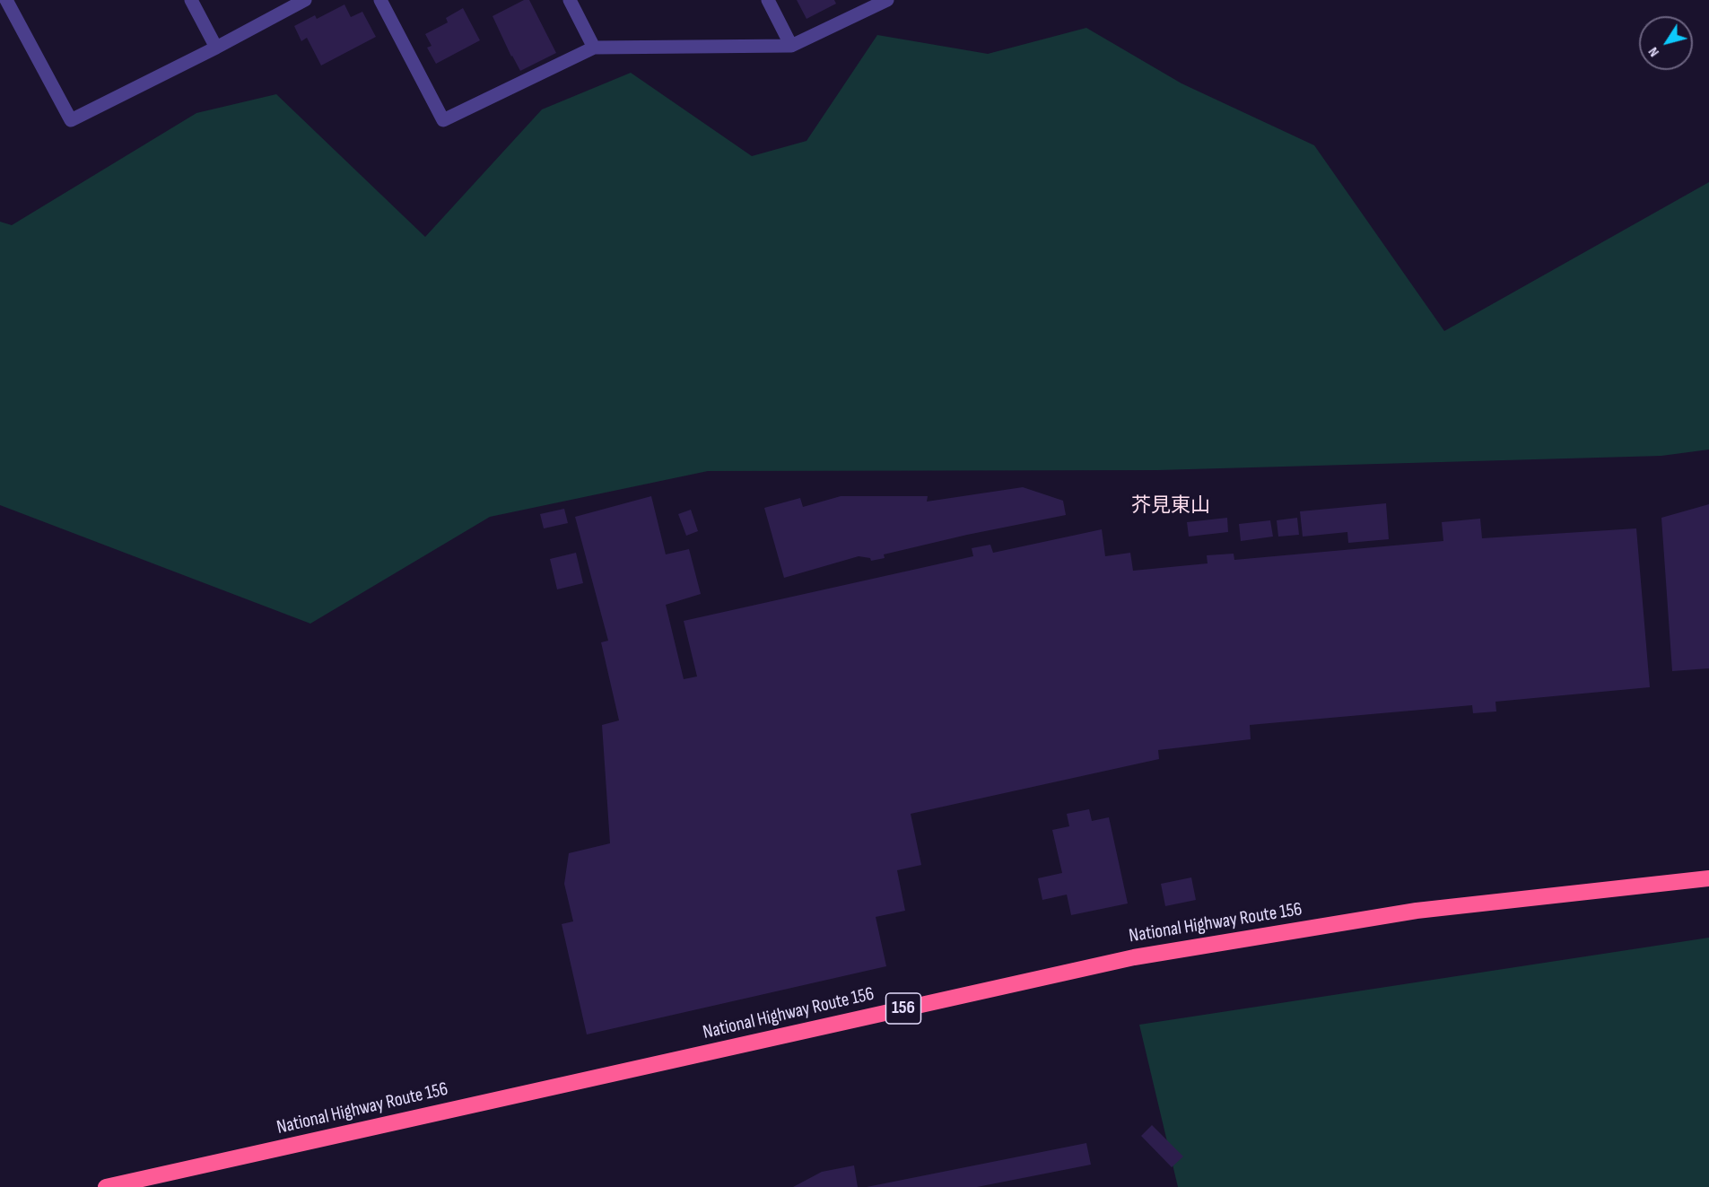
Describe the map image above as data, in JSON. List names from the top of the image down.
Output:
{
  "streets": {
    "highway": ["National Highway Route 156", "156"]
  },
  "districts": ["芥見東山"],
  "north": "bottom left"
}
